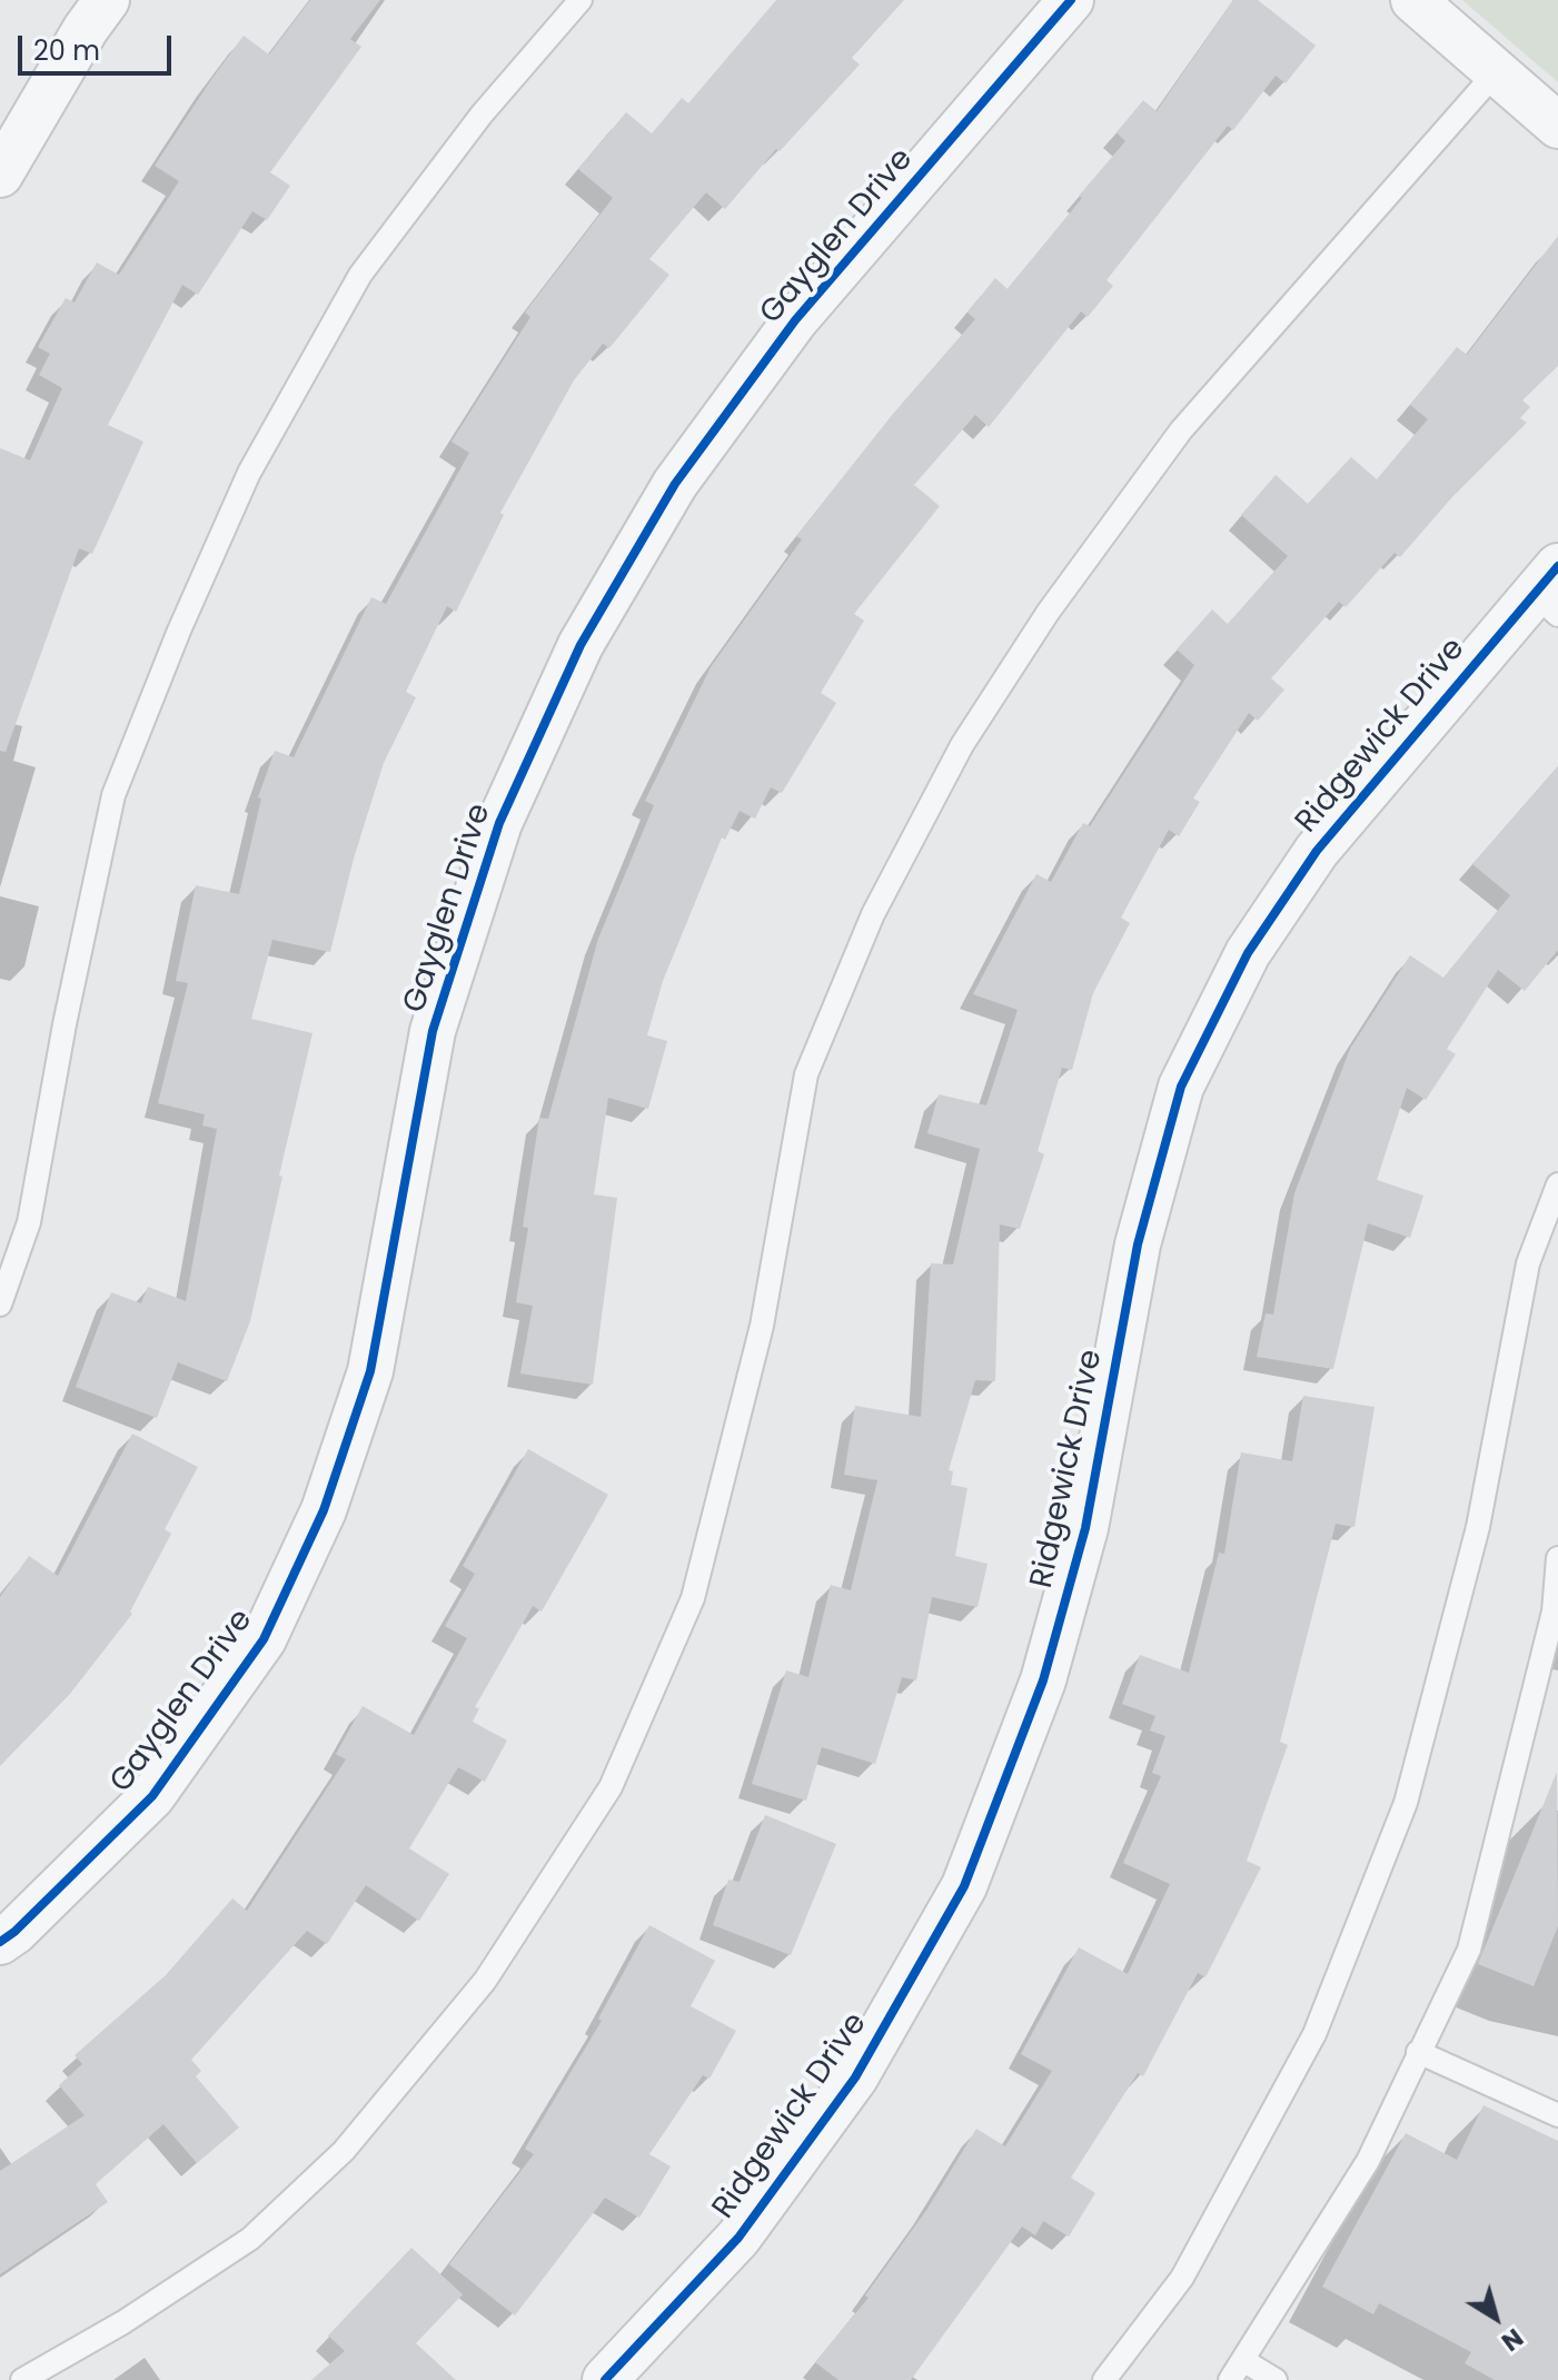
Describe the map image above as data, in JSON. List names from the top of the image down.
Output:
{
  "streets": {
    "street": ["Gayglen Drive", "Ridgewick Drive"]
  },
  "scale_bar": "20 m",
  "north": "bottom right"
}
